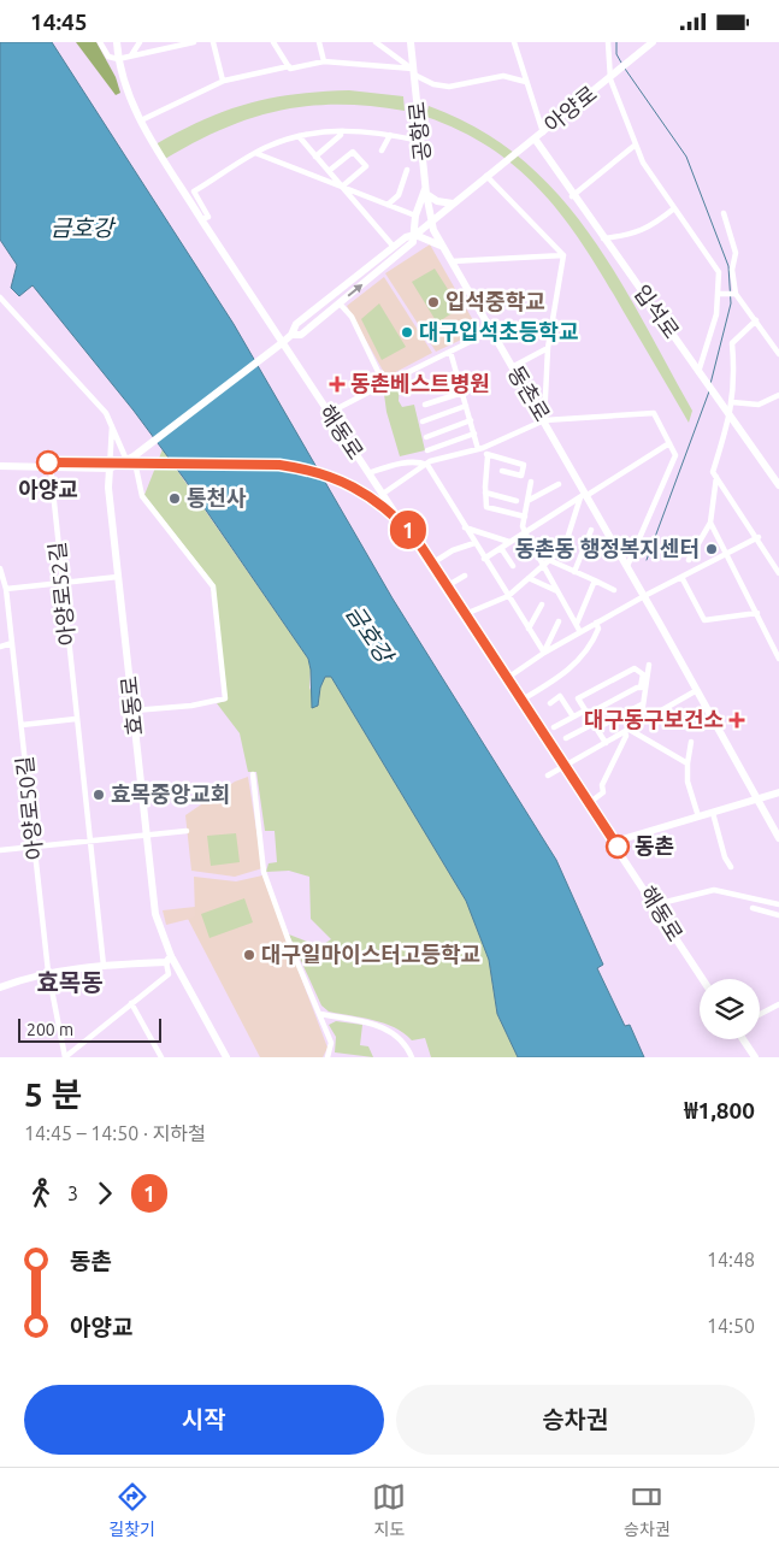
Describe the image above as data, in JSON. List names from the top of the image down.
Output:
{
  "streets": {
    "main road": [
      "아양로",
      "공항로",
      "입석로",
      "동촌로",
      "해동로",
      "효동로"
    ],
    "street": ["아양로52길", "아양로50길"]
  },
  "crossings": [
    ["아양로", "공항로"],
    ["아양로", "입석로"],
    ["아양로", "동촌로"],
    ["아양로", "해동로"],
    ["공항로", "동촌로"]
  ],
  "districts": ["효목동"],
  "water": ["금호강"],
  "places": {
    "other": [
      "입석중학교",
      "대구입석초등학교",
      "아양교",
      "통천사",
      "동촌동 행정복지센터",
      "효목중앙교회",
      "동촌",
      "대구일마이스터고등학교"
    ],
    "health": ["동촌베스트병원", "대구동구보건소"]
  },
  "lines": ["metro line 1"],
  "scale_bar": "200 m",
  "page": {
    "status": "14:45",
    "on_map": "1",
    "scale": "200 m",
    "heading": ["5 분", "14:45 – 14:50 · 지하철", "₩1,800"],
    "legs": ["3", "1"],
    "list": [
      {
        "name": "동촌",
        "value": "14:48"
      },
      {
        "name": "아양교",
        "value": "14:50"
      }
    ],
    "buttons": ["시작", "승차권"],
    "tabs": ["길찾기", "지도", "승차권"]
  }
}
